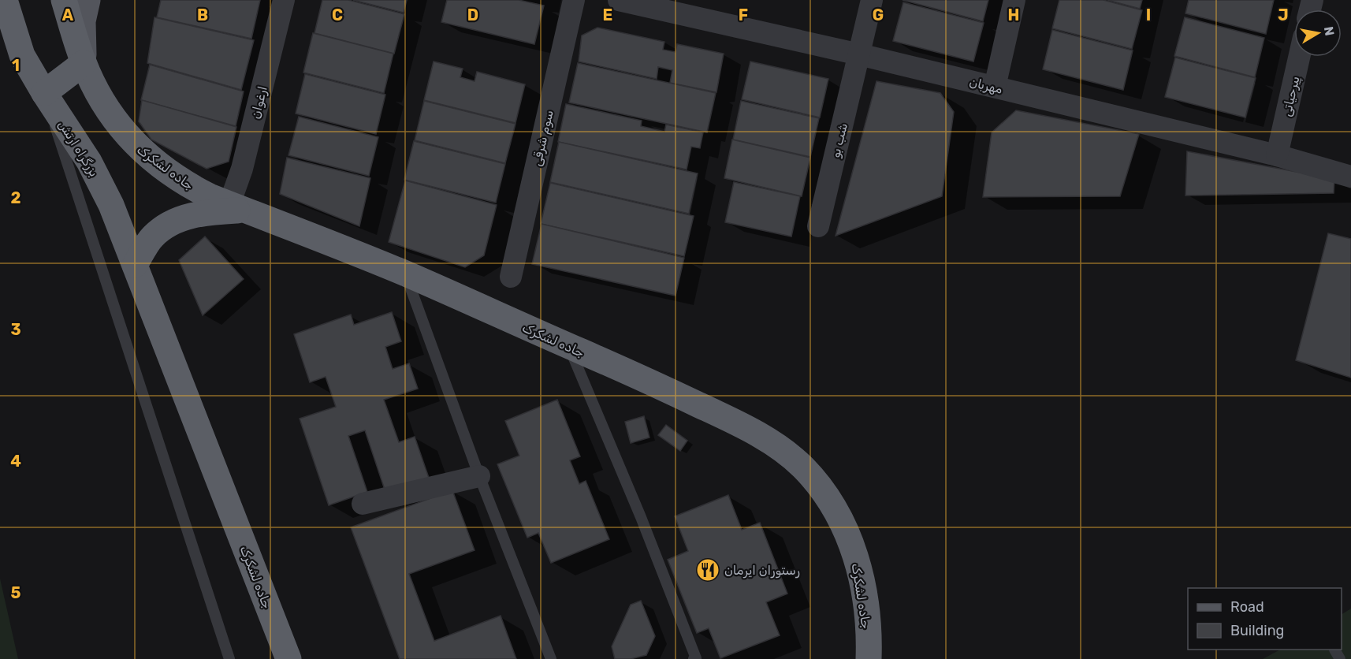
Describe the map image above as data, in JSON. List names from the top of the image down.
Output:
{
  "streets": {
    "highway": ["بزرگراه ارتش", "جاده لشکرک"],
    "street": [
      "مهربان",
      "پیرحیاتی",
      "ارغوان",
      "سوم شرقی",
      "شب بو"
    ]
  },
  "crossings": [
    ["مهربان", "پیرحیاتی"],
    ["مهربان", "شب بو"],
    ["ارغوان", "جاده لشکرک"],
    ["بزرگراه ارتش", "جاده لشکرک"]
  ],
  "places": {
    "restaurant": ["رستوران ايرمان"]
  },
  "legend": ["Road", "Building"],
  "north": "right",
  "grid": {
    "columns": [
      "A",
      "B",
      "C",
      "D",
      "E",
      "F",
      "G",
      "H",
      "I",
      "J"
    ],
    "rows": [
      "1",
      "2",
      "3",
      "4",
      "5"
    ]
  }
}
